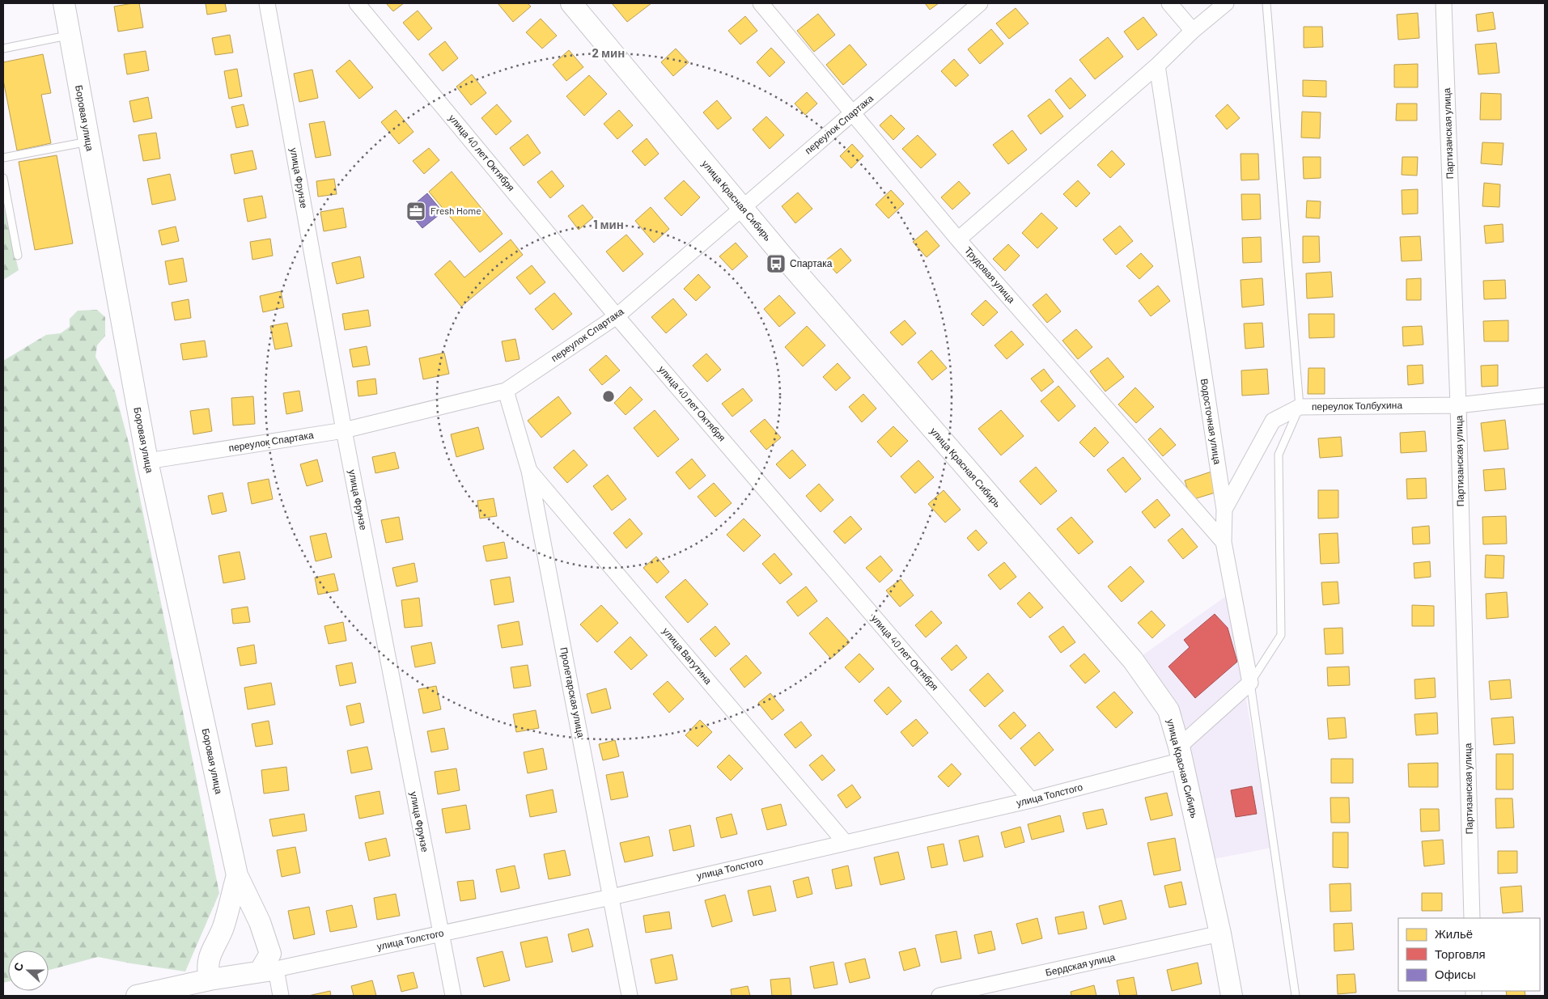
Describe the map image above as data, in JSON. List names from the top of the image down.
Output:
{
  "streets": {
    "street": [
      "Боровая улица",
      "переулок Спартака",
      "Партизанская улица",
      "улица 40 лет Октября",
      "улица Фрунзе",
      "улица Красная Сибирь",
      "Трудовая улица",
      "переулок Толбухина",
      "Водосточная улица",
      "улица Ватутина",
      "Пролетарская улица",
      "улица Толстого",
      "Бердская улица"
    ]
  },
  "crossings": [
    ["Боровая улица", "переулок Спартака"],
    ["переулок Спартака", "улица 40 лет Октября"],
    ["переулок Спартака", "улица Фрунзе"],
    ["переулок Спартака", "улица Красная Сибирь"],
    ["переулок Спартака", "Трудовая улица"],
    ["переулок Спартака", "Пролетарская улица"],
    ["Партизанская улица", "переулок Толбухина"],
    ["улица 40 лет Октября", "улица Толстого"],
    ["улица Фрунзе", "улица Толстого"],
    ["улица Красная Сибирь", "улица Толстого"],
    ["улица Красная Сибирь", "Бердская улица"],
    ["Трудовая улица", "Водосточная улица"],
    ["переулок Толбухина", "Водосточная улица"],
    ["улица Ватутина", "Пролетарская улица"],
    ["улица Ватутина", "улица Толстого"],
    ["Пролетарская улица", "улица Толстого"]
  ],
  "places": {
    "office": ["Fresh Home"],
    "bus stop": ["Спартака"]
  },
  "legend": ["Жильё", "Торговля", "Офисы"],
  "north": "left",
  "rings": ["2 мин", "1 мин"]
}
